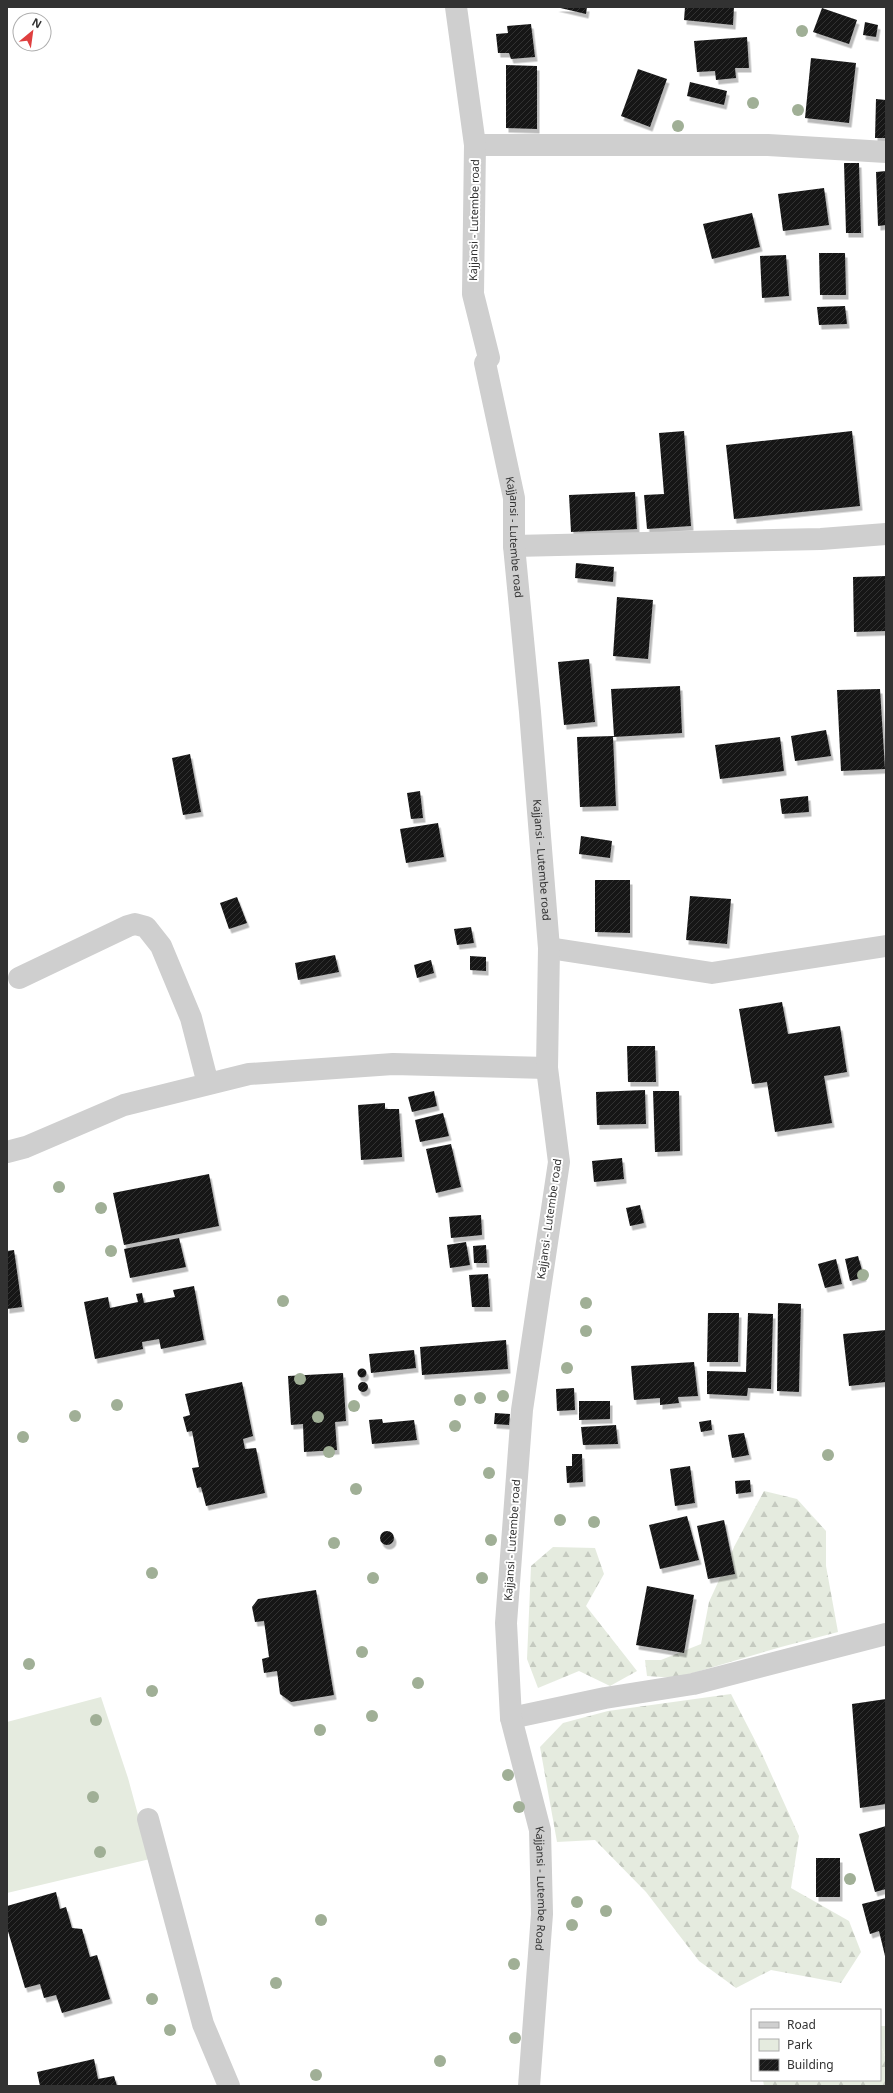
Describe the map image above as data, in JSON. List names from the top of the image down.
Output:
{
  "streets": {
    "street": ["Kajjansi - Lutembe road", "Kajjansi - Lutembe Road"]
  },
  "crossings": [
    ["Kajjansi - Lutembe road", "Kajjansi - Lutembe Road"]
  ],
  "legend": ["Road", "Park", "Building"],
  "north": "top right"
}
